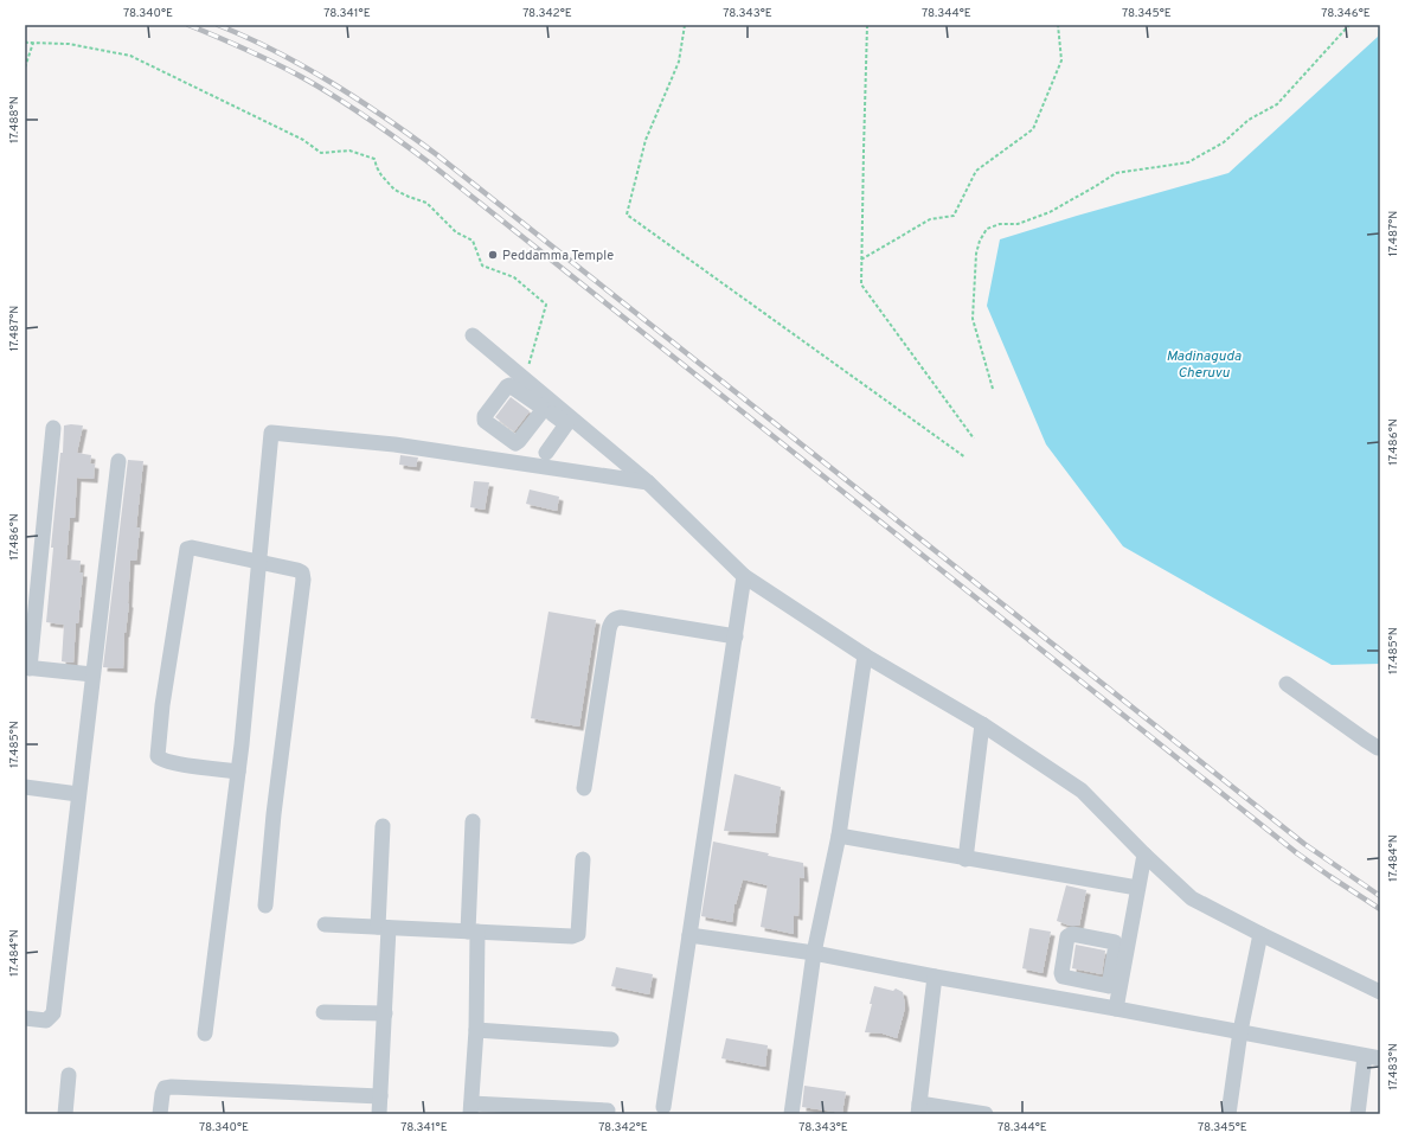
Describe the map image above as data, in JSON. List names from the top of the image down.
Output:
{
  "water": ["Madinaguda Cheruvu"],
  "places": ["Peddamma Temple"],
  "coordinates": [
    "78.340°E",
    "78.341°E",
    "78.342°E",
    "78.343°E",
    "78.344°E",
    "78.345°E",
    "78.346°E",
    "17.488°N",
    "17.487°N",
    "17.486°N",
    "17.485°N",
    "17.484°N",
    "17.483°N"
  ]
}
